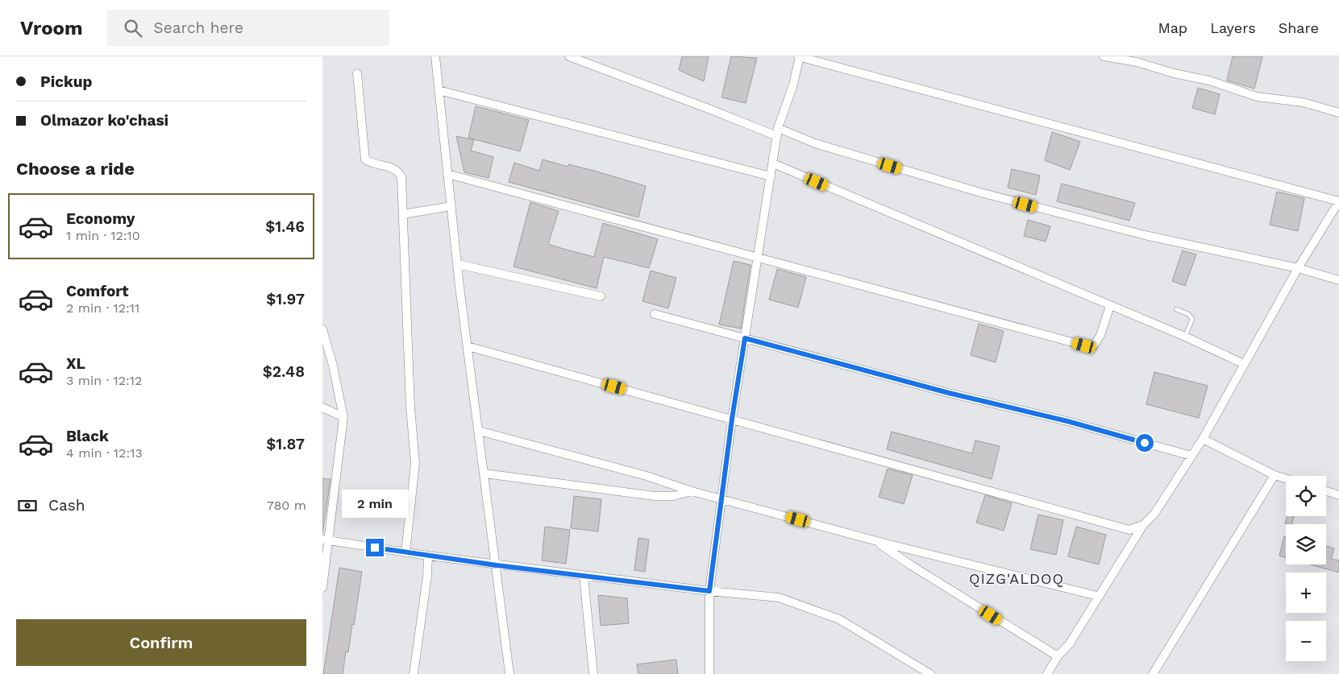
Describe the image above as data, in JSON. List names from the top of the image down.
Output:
{
  "districts": ["QIZG'ALDOQ"],
  "page": {
    "header": "Vroom",
    "search": "Search here",
    "nav": ["Map", "Layers", "Share"],
    "banner": ["Pickup", "Olmazor ko'chasi"],
    "heading": "Choose a ride",
    "list": [
      {
        "name": "Economy",
        "note": "1 min · 12:10",
        "value": "$1.46"
      },
      {
        "name": "Comfort",
        "note": "2 min · 12:11",
        "value": "$1.97"
      },
      {
        "name": "XL",
        "note": "3 min · 12:12",
        "value": "$2.48"
      },
      {
        "name": "Black",
        "note": "4 min · 12:13",
        "value": "$1.87"
      }
    ],
    "map_buttons": ["+", "−"],
    "pay": ["Cash", "780 m"],
    "bubble": "2 min",
    "buttons": "Confirm"
  }
}
